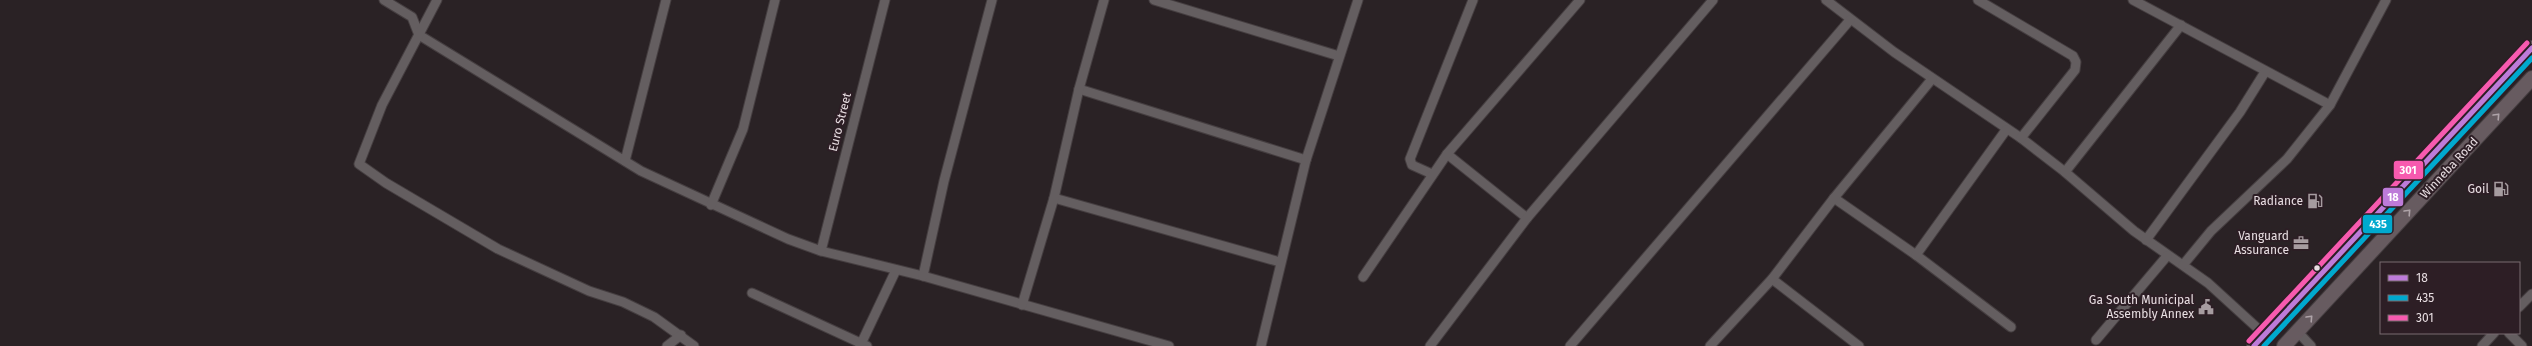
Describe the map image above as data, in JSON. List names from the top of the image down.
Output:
{
  "streets": {
    "highway": ["Winneba Road"],
    "street": ["Euro Street"]
  },
  "places": {
    "fuel station": ["Goil", "Radiance"],
    "office": ["Vanguard Assurance"],
    "public building": ["Ga South Municipal Assembly Annex"]
  },
  "lines": ["transit line 301", "transit line 18", "transit line 435"],
  "legend": ["18", "435", "301"]
}
